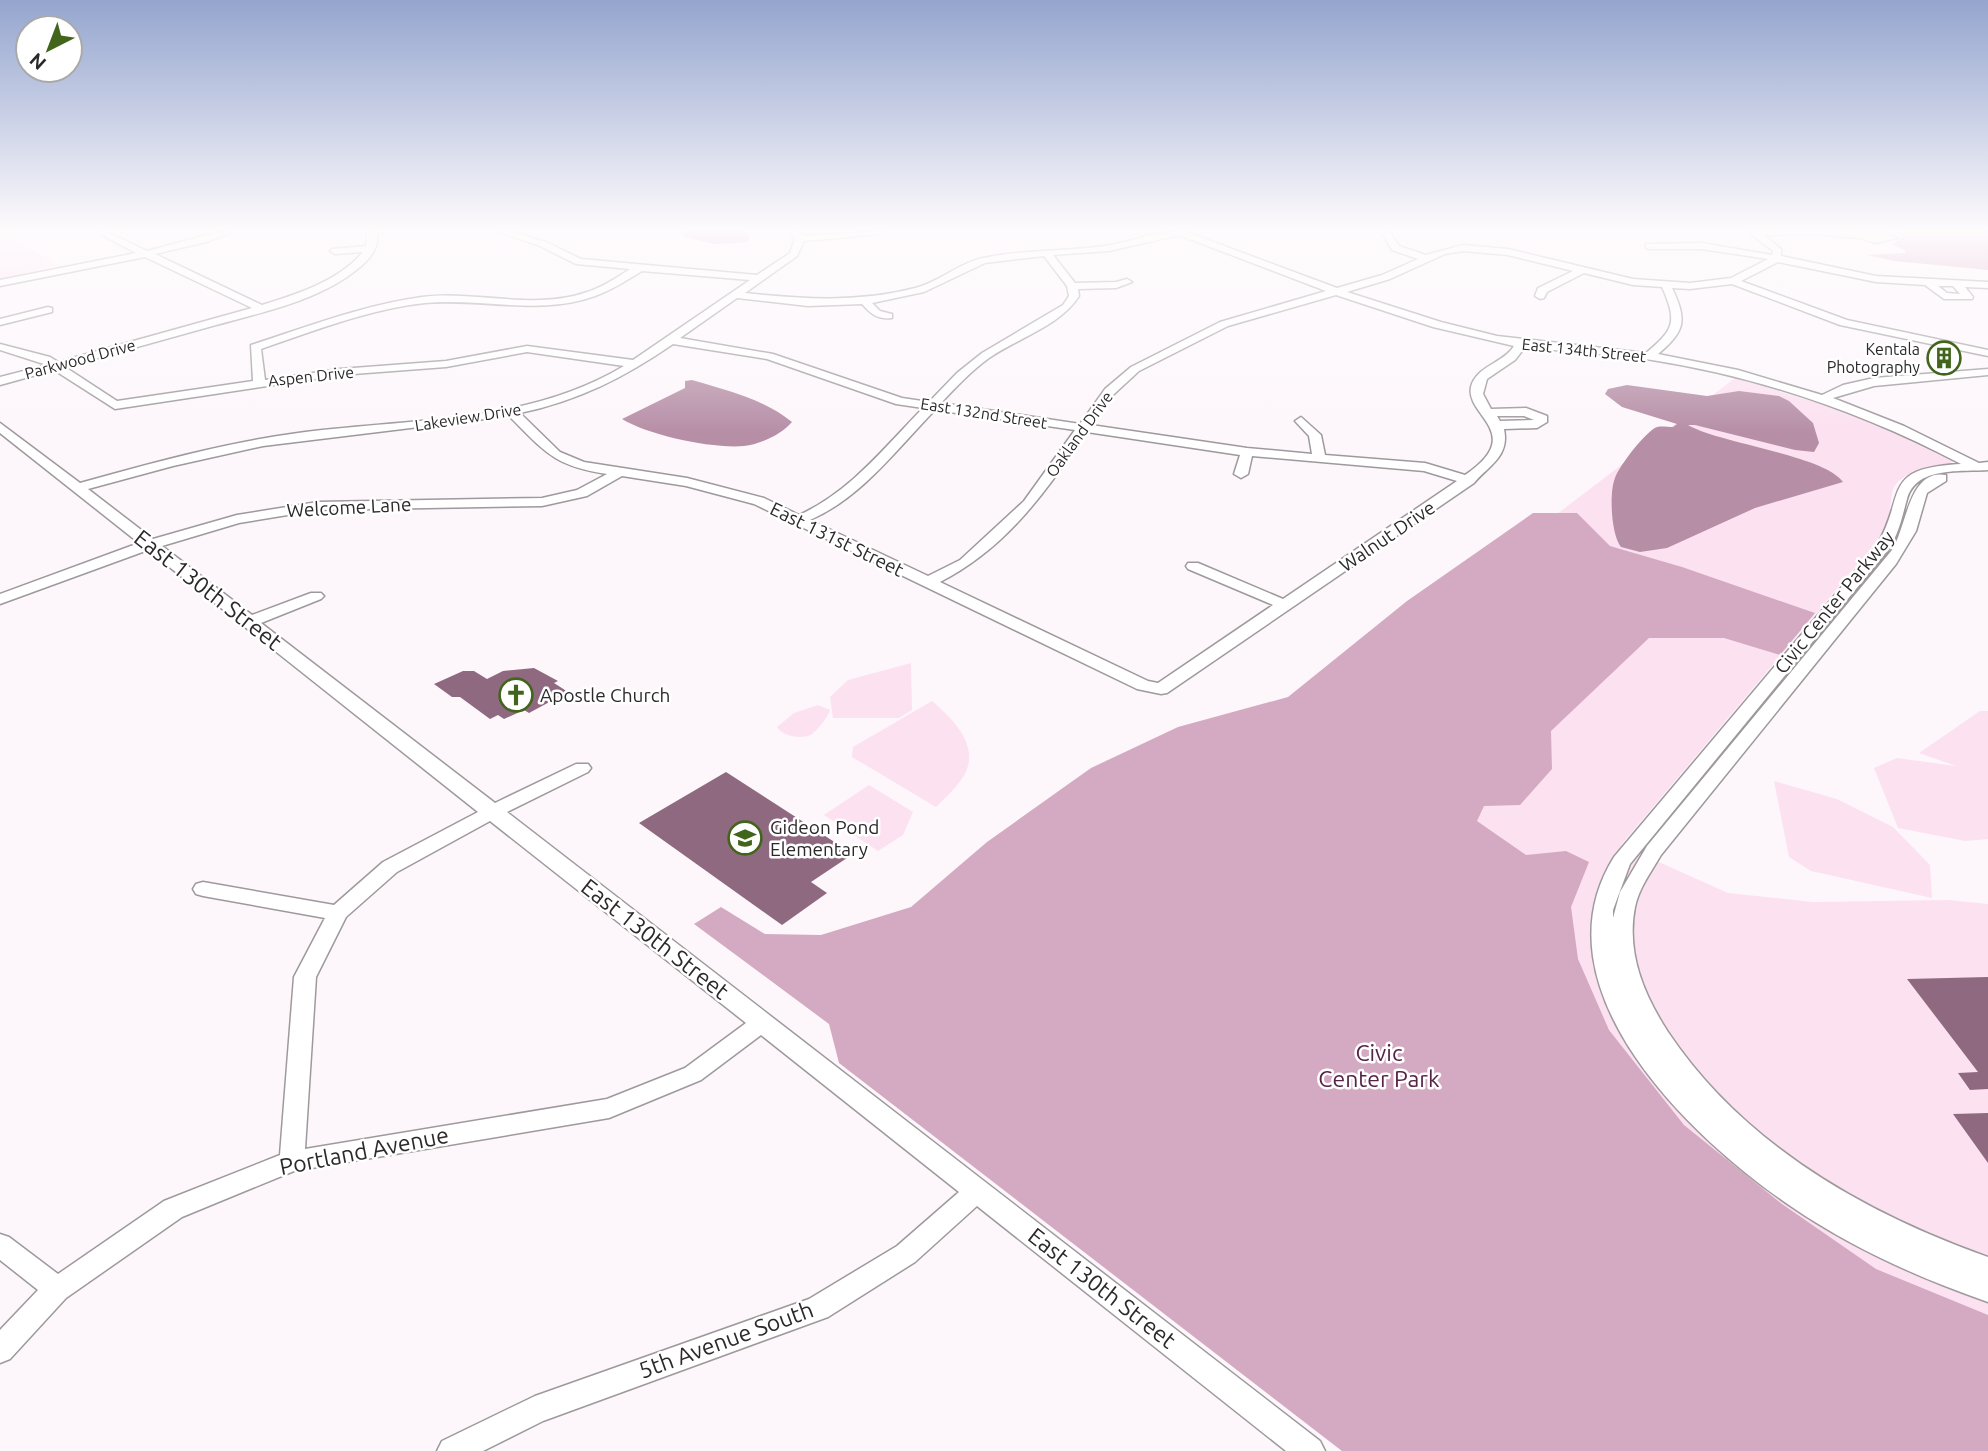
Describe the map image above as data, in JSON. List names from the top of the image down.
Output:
{
  "streets": {
    "street": [
      "East 134th Street",
      "Parkwood Drive",
      "Aspen Drive",
      "East 132nd Street",
      "Lakeview Drive",
      "Oakland Drive",
      "Welcome Lane",
      "Walnut Drive",
      "East 131st Street",
      "East 130th Street",
      "Civic Center Parkway",
      "Portland Avenue",
      "5th Avenue South"
    ]
  },
  "crossings": [
    ["East 134th Street", "Walnut Drive"],
    ["East 134th Street", "Civic Center Parkway"],
    ["Parkwood Drive", "Aspen Drive"],
    ["Aspen Drive", "Lakeview Drive"],
    ["East 132nd Street", "Lakeview Drive"],
    ["East 132nd Street", "Oakland Drive"],
    ["East 132nd Street", "Walnut Drive"],
    ["Lakeview Drive", "East 131st Street"],
    ["Lakeview Drive", "East 130th Street"],
    ["Oakland Drive", "East 131st Street"],
    ["Welcome Lane", "East 131st Street"],
    ["Welcome Lane", "East 130th Street"],
    ["Walnut Drive", "East 131st Street"],
    ["East 130th Street", "Portland Avenue"],
    ["East 130th Street", "5th Avenue South"]
  ],
  "parks": ["Civic Center Park"],
  "places": {
    "building": ["Kentala Photography"],
    "church": ["Apostle Church"],
    "school or university": ["Gideon Pond Elementary"]
  },
  "north": "bottom left"
}
